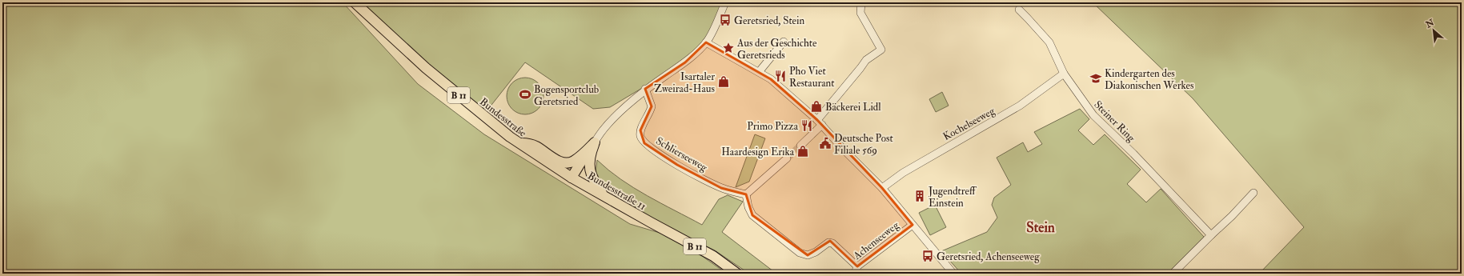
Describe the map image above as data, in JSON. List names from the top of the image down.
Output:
{
  "streets": {
    "main road": ["B 11", "Bundesstraße", "Bundesstraße 11"],
    "street": [
      "Steiner Ring",
      "Kochelseeweg",
      "Schlierseeweg",
      "Achenseeweg"
    ]
  },
  "crossings": [
    ["Bundesstraße", "Bundesstraße 11"],
    ["Steiner Ring", "Kochelseeweg"]
  ],
  "districts": ["Stein"],
  "places": {
    "bus stop": ["Geretsried, Stein", "Geretsried, Achenseeweg"],
    "place": ["Aus der Geschichte Geretsrieds"],
    "restaurant": ["Pho Viet Restaurant", "Primo Pizza"],
    "school or university": ["Kindergarten des Diakonischen Werkes"],
    "shop": ["Isartaler Zweirad-Haus", "Bäckerei Lidl", "Haardesign Erika"],
    "sports": ["Bogensportclub Geretsried"],
    "public building": ["Deutsche Post Filiale 569"],
    "building": ["Jugendtreff Einstein"]
  },
  "north": "top left"
}
